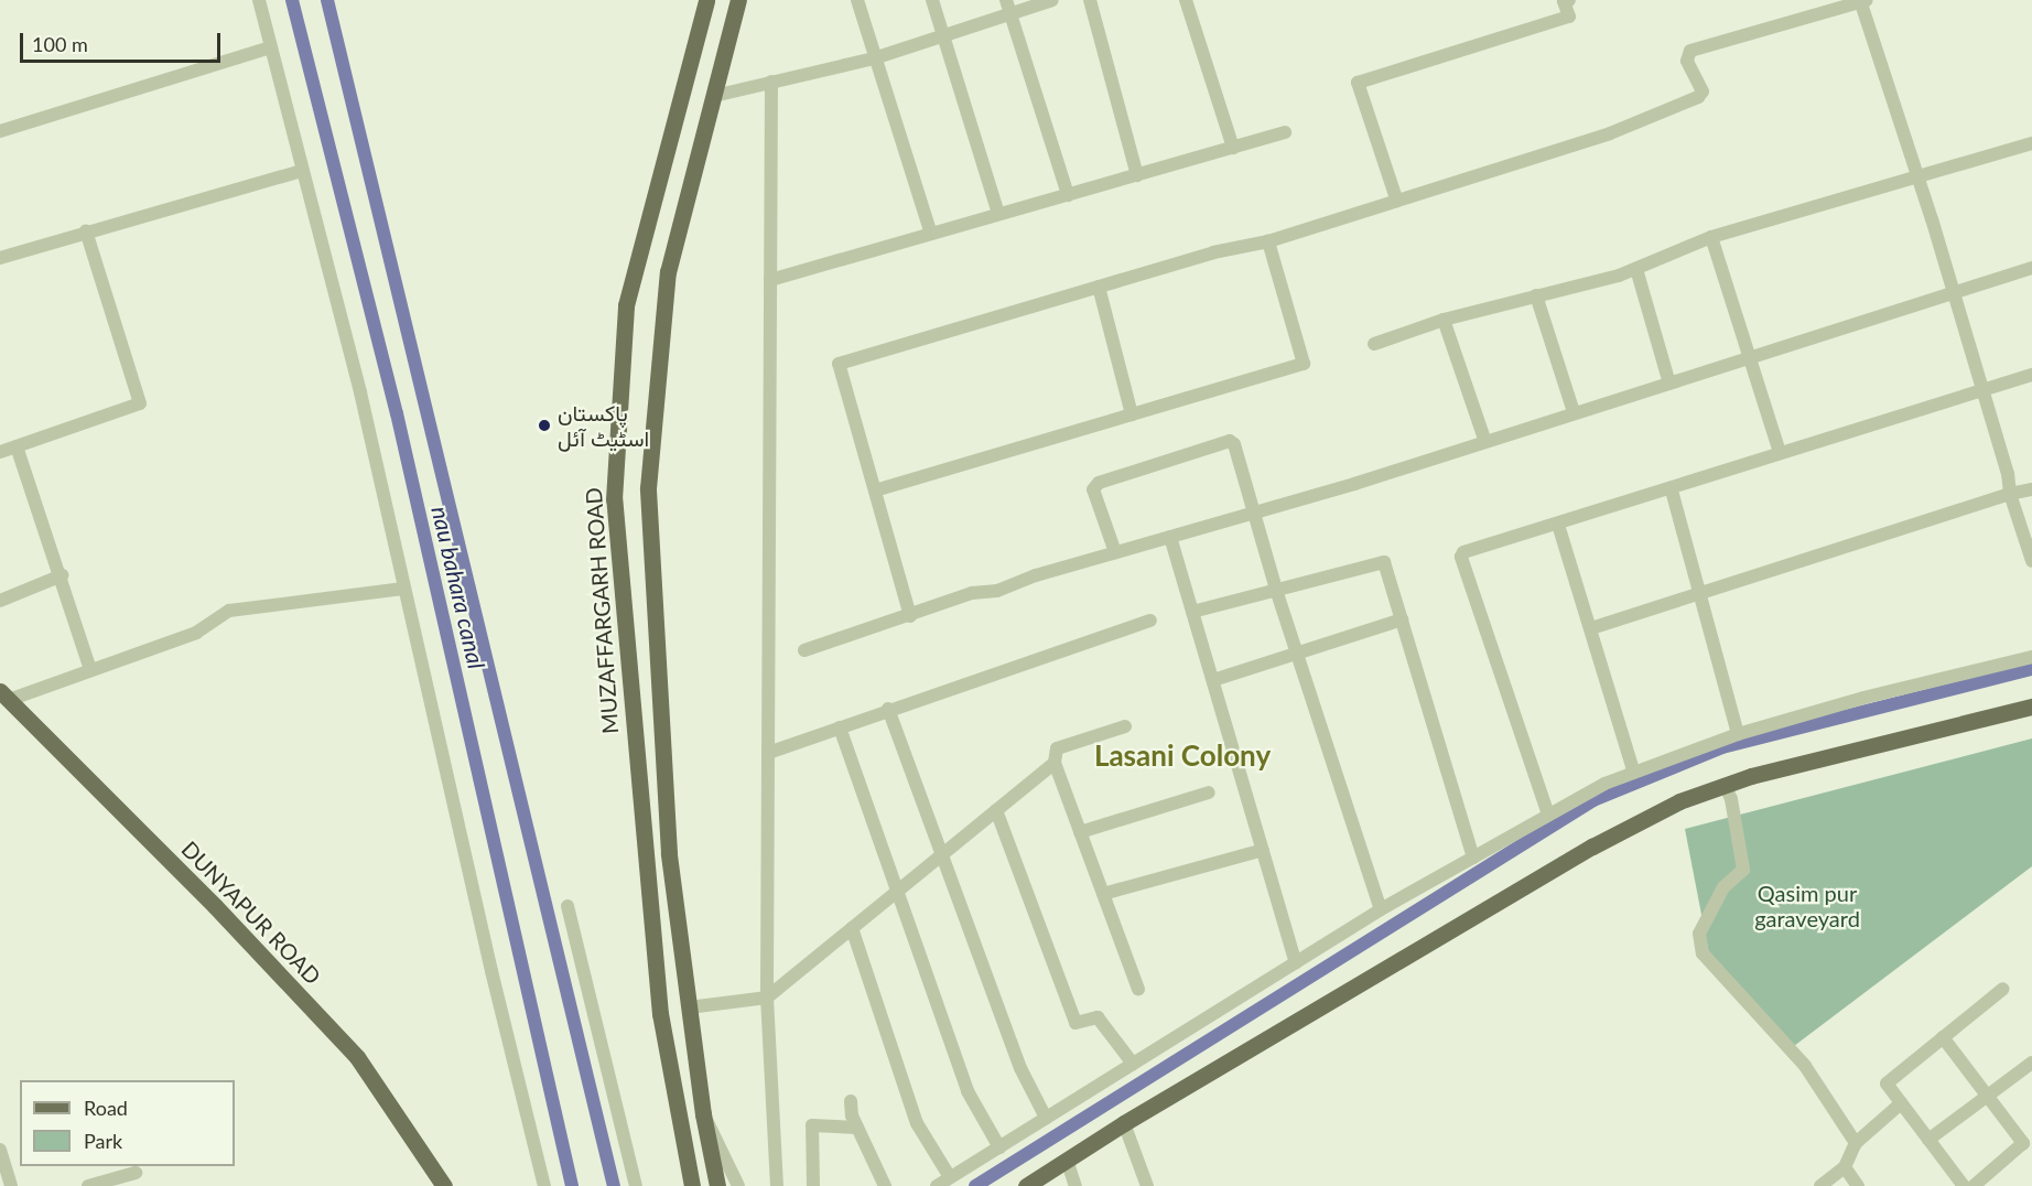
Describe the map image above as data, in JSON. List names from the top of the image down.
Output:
{
  "streets": {
    "main road": ["MUZAFFARGARH ROAD", "DUNYAPUR ROAD"]
  },
  "districts": ["Lasani Colony"],
  "water": ["nau bahara canal"],
  "parks": ["Qasim pur garaveyard"],
  "places": ["پاکستان اسٹیٹ آئل"],
  "legend": ["Road", "Park"],
  "scale_bar": "100 m"
}
